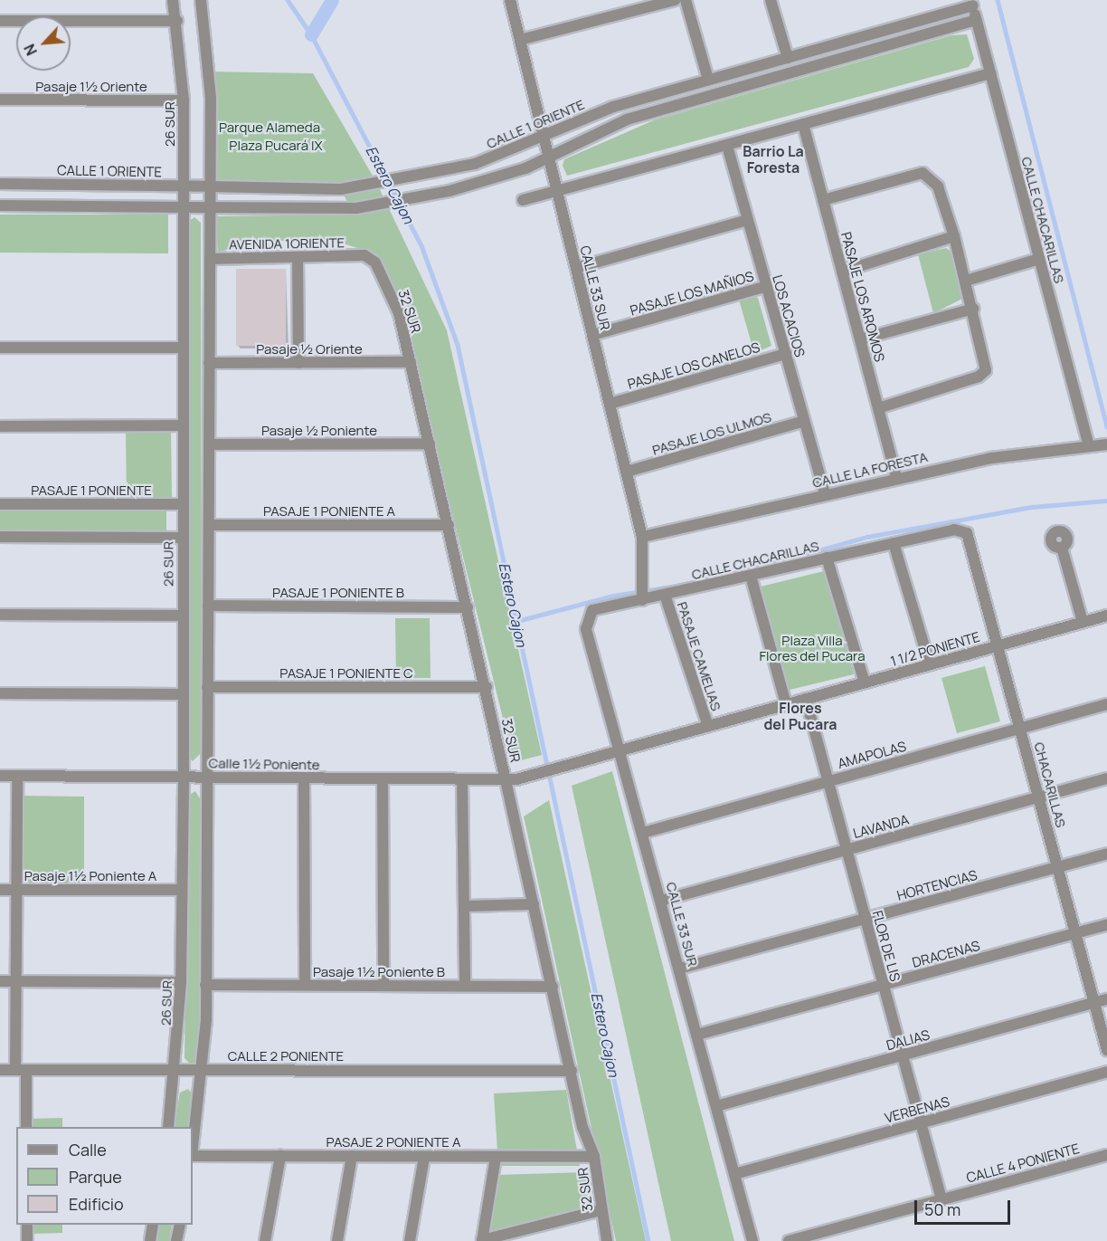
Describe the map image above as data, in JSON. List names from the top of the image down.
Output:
{
  "streets": {
    "street": [
      "Pasaje 1½ Oriente",
      "26 SUR",
      "CALLE 1 ORIENTE",
      "CALLE CHACARILLAS",
      "AVENIDA 1ORIENTE",
      "CALLE 33 SUR",
      "PASAJE LOS MAÑIOS",
      "PASAJE LOS AROMOS",
      "32 SUR",
      "LOS ACACIOS",
      "Pasaje ½ Oriente",
      "PASAJE LOS CANELOS",
      "Pasaje ½ Poniente",
      "PASAJE LOS ULMOS",
      "CALLE LA FORESTA",
      "PASAJE 1 PONIENTE",
      "PASAJE 1 PONIENTE A",
      "PASAJE 1 PONIENTE B",
      "1 1/2 PONIENTE",
      "PASAJE CAMELIAS",
      "PASAJE 1 PONIENTE C",
      "AMAPOLAS",
      "Calle 1½ Poniente",
      "CHACARILLAS",
      "LAVANDA",
      "Pasaje 1½ Poniente A",
      "HORTENCIAS",
      "FLOR DE LIS",
      "DRACENAS",
      "Pasaje 1½ Poniente B",
      "DALIAS",
      "CALLE 2 PONIENTE",
      "VERBENAS",
      "PASAJE 2 PONIENTE A",
      "CALLE 4 PONIENTE"
    ]
  },
  "crossings": [
    ["Pasaje 1½ Oriente", "26 SUR"],
    ["26 SUR", "CALLE 1 ORIENTE"],
    ["26 SUR", "PASAJE 1 PONIENTE"],
    ["26 SUR", "Calle 1½ Poniente"],
    ["26 SUR", "Pasaje 1½ Poniente A"],
    ["26 SUR", "CALLE 2 PONIENTE"],
    ["CALLE 1 ORIENTE", "CALLE CHACARILLAS"],
    ["CALLE 1 ORIENTE", "CALLE 33 SUR"],
    ["CALLE CHACARILLAS", "CALLE 33 SUR"],
    ["CALLE CHACARILLAS", "CALLE LA FORESTA"],
    ["CALLE CHACARILLAS", "PASAJE CAMELIAS"],
    ["CALLE CHACARILLAS", "CHACARILLAS"],
    ["AVENIDA 1ORIENTE", "32 SUR"],
    ["CALLE 33 SUR", "PASAJE LOS MAÑIOS"],
    ["CALLE 33 SUR", "PASAJE LOS CANELOS"],
    ["CALLE 33 SUR", "PASAJE LOS ULMOS"],
    ["CALLE 33 SUR", "CALLE LA FORESTA"],
    ["CALLE 33 SUR", "1 1/2 PONIENTE"],
    ["CALLE 33 SUR", "AMAPOLAS"],
    ["CALLE 33 SUR", "LAVANDA"],
    ["CALLE 33 SUR", "HORTENCIAS"],
    ["CALLE 33 SUR", "DRACENAS"],
    ["CALLE 33 SUR", "DALIAS"],
    ["CALLE 33 SUR", "VERBENAS"],
    ["PASAJE LOS MAÑIOS", "LOS ACACIOS"],
    ["PASAJE LOS AROMOS", "CALLE LA FORESTA"],
    ["32 SUR", "Pasaje ½ Oriente"],
    ["32 SUR", "Pasaje ½ Poniente"],
    ["32 SUR", "PASAJE 1 PONIENTE A"],
    ["32 SUR", "PASAJE 1 PONIENTE B"],
    ["32 SUR", "PASAJE 1 PONIENTE C"],
    ["32 SUR", "Calle 1½ Poniente"],
    ["32 SUR", "Pasaje 1½ Poniente B"],
    ["32 SUR", "CALLE 2 PONIENTE"],
    ["32 SUR", "PASAJE 2 PONIENTE A"],
    ["LOS ACACIOS", "PASAJE LOS CANELOS"],
    ["LOS ACACIOS", "PASAJE LOS ULMOS"],
    ["LOS ACACIOS", "CALLE LA FORESTA"],
    ["1 1/2 PONIENTE", "PASAJE CAMELIAS"],
    ["1 1/2 PONIENTE", "Calle 1½ Poniente"],
    ["1 1/2 PONIENTE", "CHACARILLAS"],
    ["1 1/2 PONIENTE", "FLOR DE LIS"],
    ["AMAPOLAS", "CHACARILLAS"],
    ["AMAPOLAS", "FLOR DE LIS"],
    ["CHACARILLAS", "LAVANDA"],
    ["CHACARILLAS", "HORTENCIAS"],
    ["CHACARILLAS", "DRACENAS"],
    ["CHACARILLAS", "DALIAS"],
    ["LAVANDA", "FLOR DE LIS"],
    ["HORTENCIAS", "FLOR DE LIS"],
    ["FLOR DE LIS", "DRACENAS"],
    ["FLOR DE LIS", "DALIAS"],
    ["FLOR DE LIS", "VERBENAS"],
    ["FLOR DE LIS", "CALLE 4 PONIENTE"]
  ],
  "districts": ["Barrio La Foresta", "Flores del Pucara"],
  "water": ["Estero Cajon"],
  "parks": ["Parque Alameda", "Plaza Pucará IX", "Plaza Villa Flores del Pucara"],
  "legend": ["Calle", "Parque", "Edificio"],
  "scale_bar": "50 m",
  "north": "bottom left"
}
